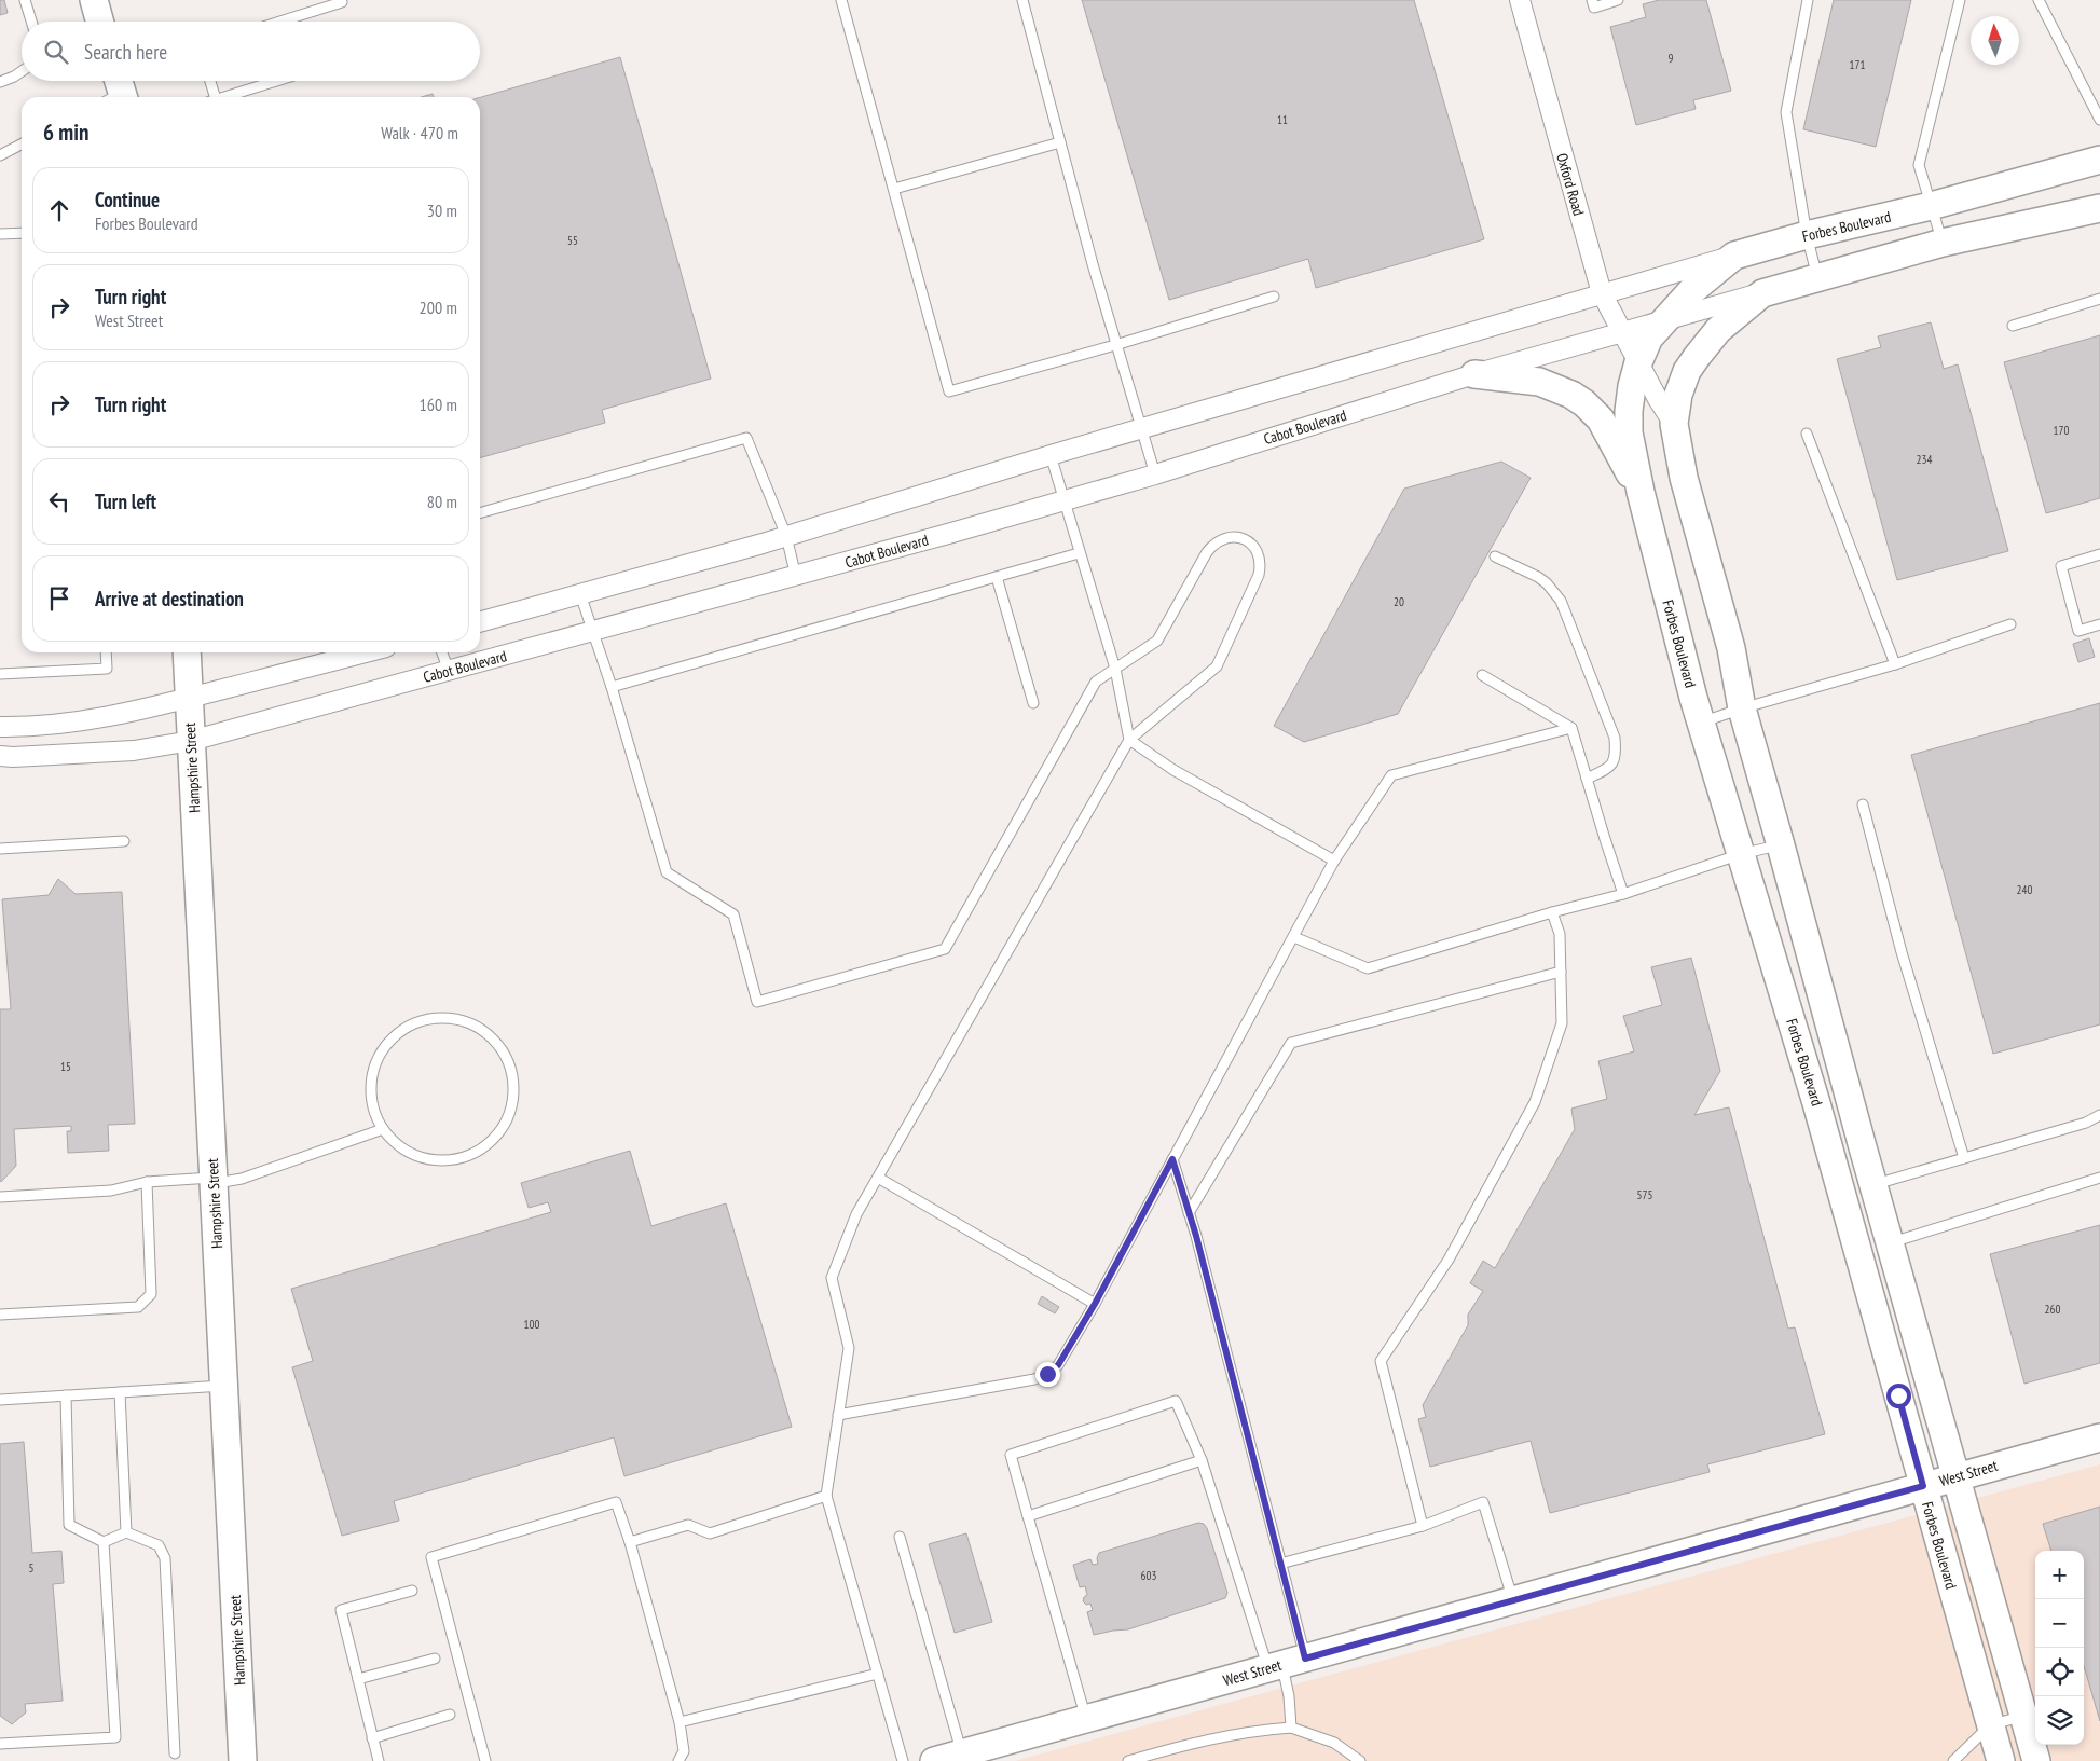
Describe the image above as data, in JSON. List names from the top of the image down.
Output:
{
  "streets": {
    "street": [
      "Oxford Road",
      "Forbes Boulevard",
      "Cabot Boulevard",
      "Hampshire Street",
      "West Street"
    ]
  },
  "crossings": [
    ["Oxford Road", "Forbes Boulevard"],
    ["Oxford Road", "Cabot Boulevard"],
    ["Forbes Boulevard", "Cabot Boulevard"],
    ["Forbes Boulevard", "West Street"],
    ["Cabot Boulevard", "Hampshire Street"]
  ],
  "house_numbers": [
    "9",
    "171",
    "11",
    "55",
    "170",
    "234",
    "20",
    "240",
    "15",
    "575",
    "260",
    "100",
    "5",
    "603"
  ],
  "north": "top",
  "page": {
    "search": "Search here",
    "heading": ["6 min", "Walk · 470 m"],
    "list": [
      ["Continue", "Forbes Boulevard", "30 m"],
      ["Turn right", "West Street", "200 m"],
      ["Turn right", "160 m"],
      ["Turn left", "80 m"],
      "Arrive at destination"
    ],
    "map_buttons": ["+", "−"]
  }
}
